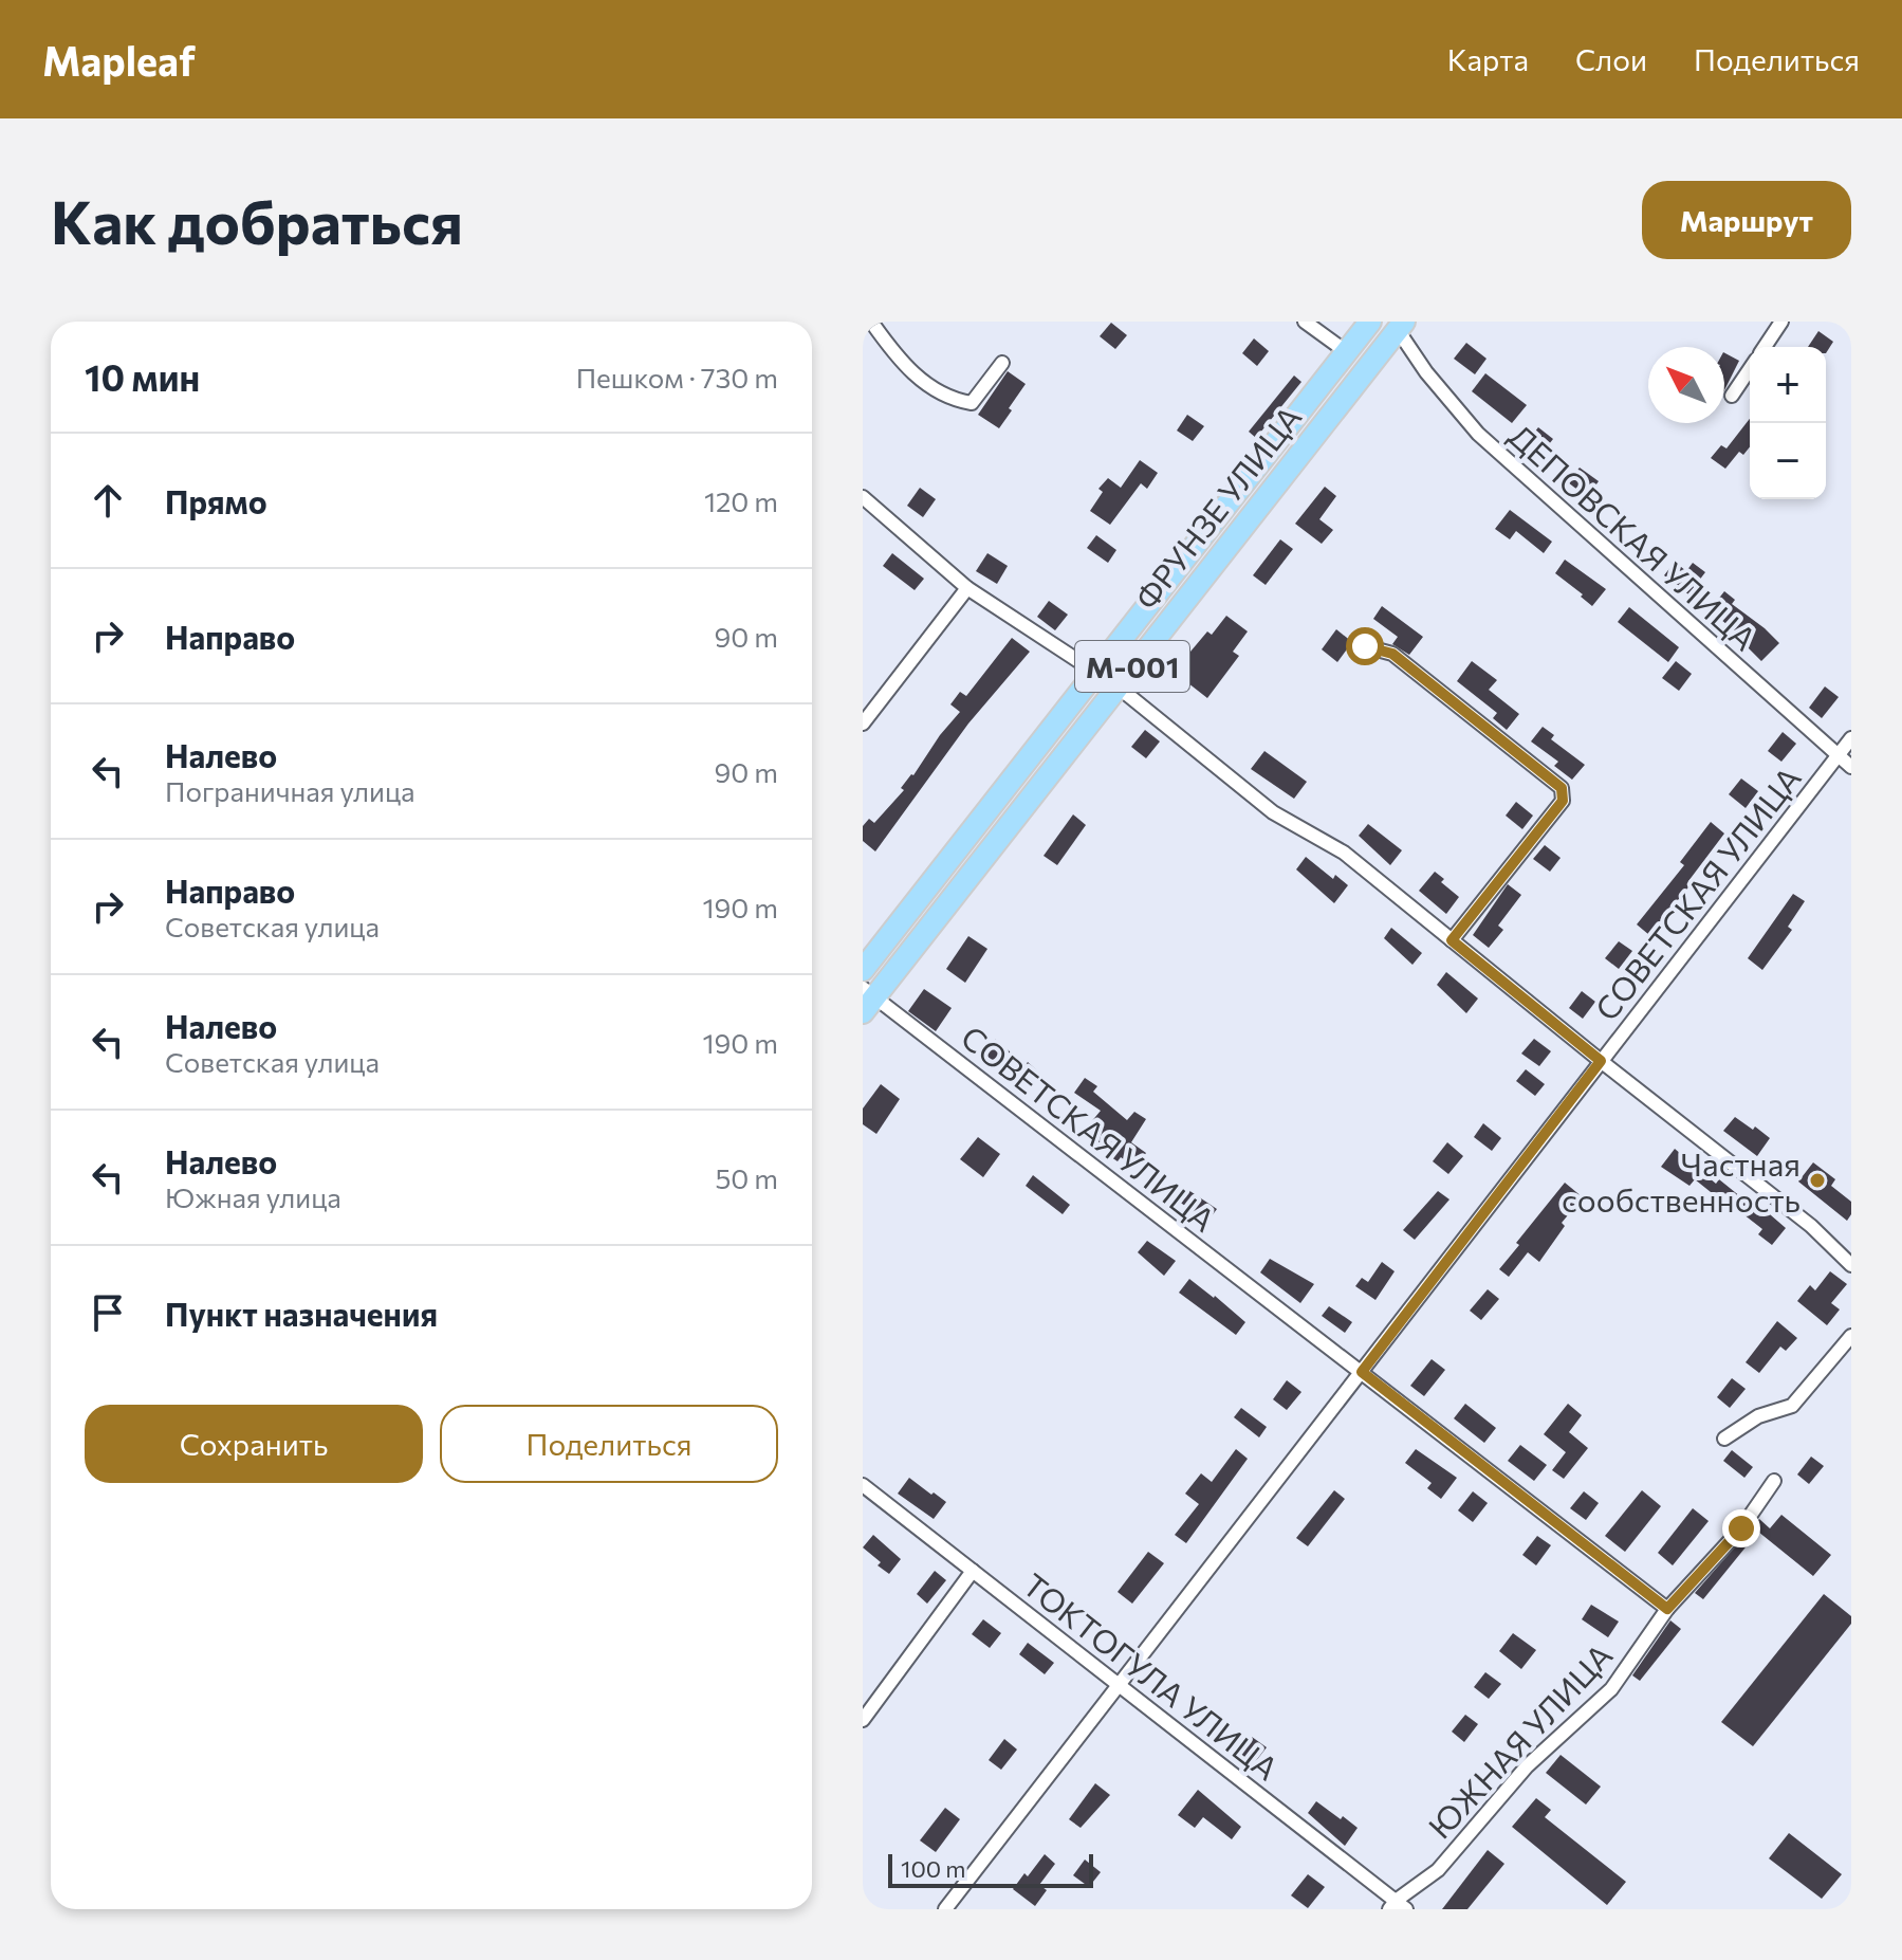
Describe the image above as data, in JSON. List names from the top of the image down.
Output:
{
  "streets": {
    "main road": ["ФРУНЗЕ УЛИЦА", "M-001"],
    "street": [
      "ДЕПОВСКАЯ УЛИЦА",
      "СОВЕТСКАЯ УЛИЦА",
      "ТОКТОГУЛА УЛИЦА",
      "ЮЖНАЯ УЛИЦА"
    ]
  },
  "crossings": [
    ["ФРУНЗЕ УЛИЦА", "ДЕПОВСКАЯ УЛИЦА"],
    ["ФРУНЗЕ УЛИЦА", "СОВЕТСКАЯ УЛИЦА"],
    ["ДЕПОВСКАЯ УЛИЦА", "СОВЕТСКАЯ УЛИЦА"],
    ["СОВЕТСКАЯ УЛИЦА", "ТОКТОГУЛА УЛИЦА"],
    ["СОВЕТСКАЯ УЛИЦА", "ЮЖНАЯ УЛИЦА"],
    ["ТОКТОГУЛА УЛИЦА", "ЮЖНАЯ УЛИЦА"]
  ],
  "places": ["Частная сообственность"],
  "scale_bar": "100 m",
  "north": "top left",
  "page": {
    "header": "Mapleaf",
    "nav": ["Карта", "Слои", "Поделиться"],
    "buttons": [
      "Маршрут",
      ["Сохранить", "Поделиться"]
    ],
    "title": "Как добраться",
    "heading": ["10 мин", "Пешком · 730 m"],
    "map_buttons": ["+", "−"],
    "list": [
      ["Прямо", "120 m"],
      ["Направо", "90 m"],
      ["Налево", "Пограничная улица", "90 m"],
      ["Направо", "Советская улица", "190 m"],
      ["Налево", "Советская улица", "190 m"],
      ["Налево", "Южная улица", "50 m"],
      "Пункт назначения"
    ],
    "scale": "100 m"
  }
}
